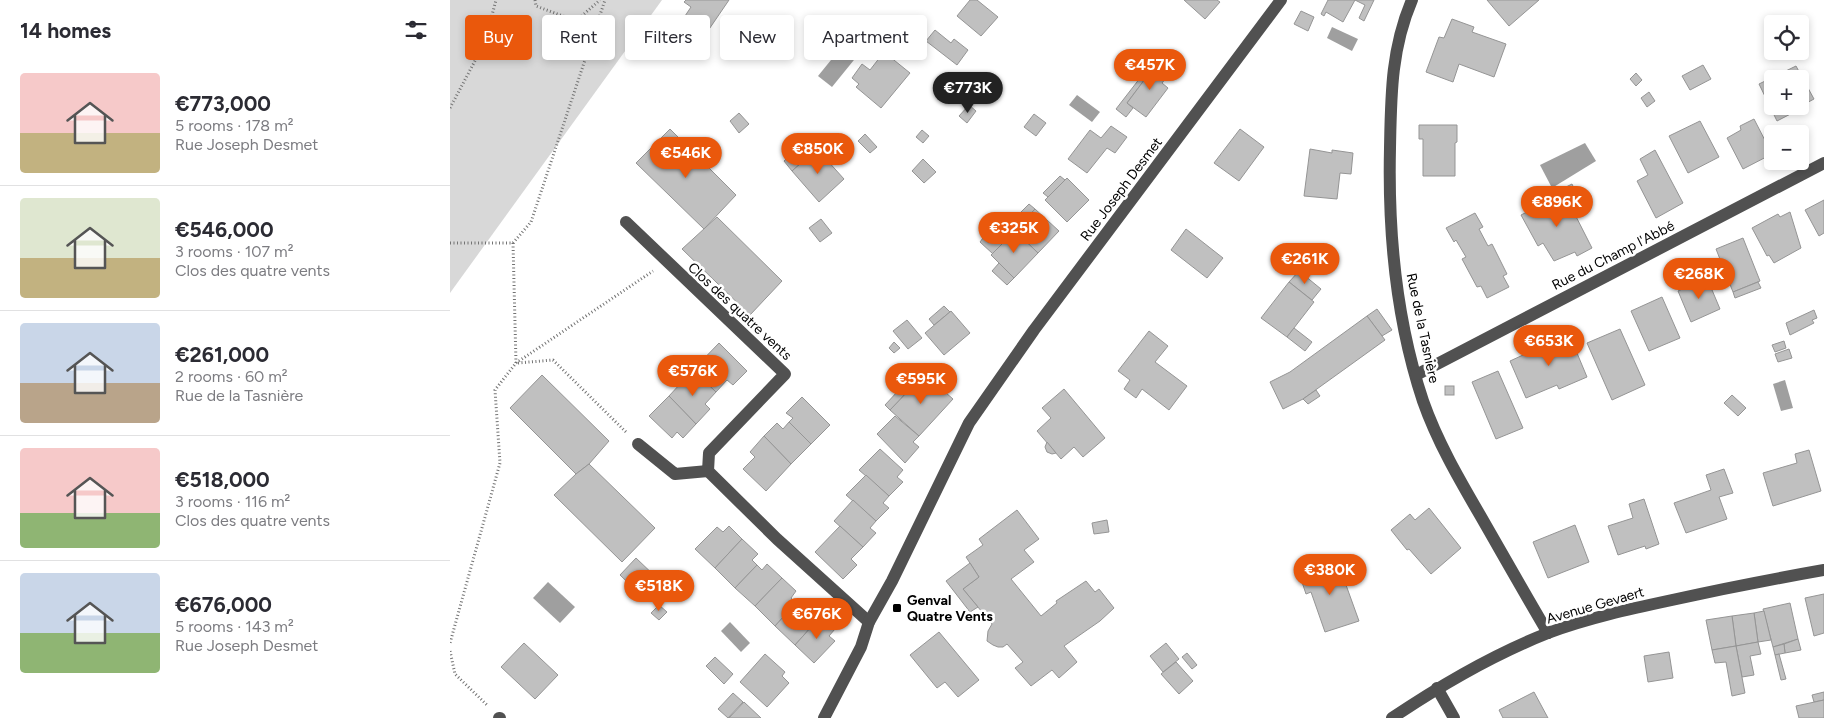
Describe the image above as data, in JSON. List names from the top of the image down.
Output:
{
  "streets": {
    "street": [
      "Rue Joseph Desmet",
      "Rue du Champ l'Abbé",
      "Clos des quatre vents",
      "Rue de la Tasnière",
      "Avenue Gevaert"
    ]
  },
  "crossings": [
    ["Rue du Champ l'Abbé", "Rue de la Tasnière"],
    ["Rue de la Tasnière", "Avenue Gevaert"]
  ],
  "places": {
    "transit": ["Genval Quatre Vents"]
  },
  "page": {
    "heading": "14 homes",
    "map_buttons": ["+", "−"],
    "chip": [
      "Buy",
      "Rent",
      "Filters",
      "New",
      "Apartment"
    ],
    "price": [
      "€457K",
      "€773K",
      "€850K",
      "€546K",
      "€896K",
      "€325K",
      "€261K",
      "€268K",
      "€653K",
      "€576K",
      "€595K",
      "€380K",
      "€518K",
      "€676K"
    ],
    "list": [
      {
        "name": "€773,000",
        "note": "5 rooms · 178 m² · Rue Joseph Desmet"
      },
      {
        "name": "€546,000",
        "note": "3 rooms · 107 m² · Clos des quatre vents"
      },
      {
        "name": "€261,000",
        "note": "2 rooms · 60 m² · Rue de la Tasnière"
      },
      {
        "name": "€518,000",
        "note": "3 rooms · 116 m² · Clos des quatre vents"
      },
      {
        "name": "€676,000",
        "note": "5 rooms · 143 m² · Rue Joseph Desmet"
      }
    ]
  }
}
